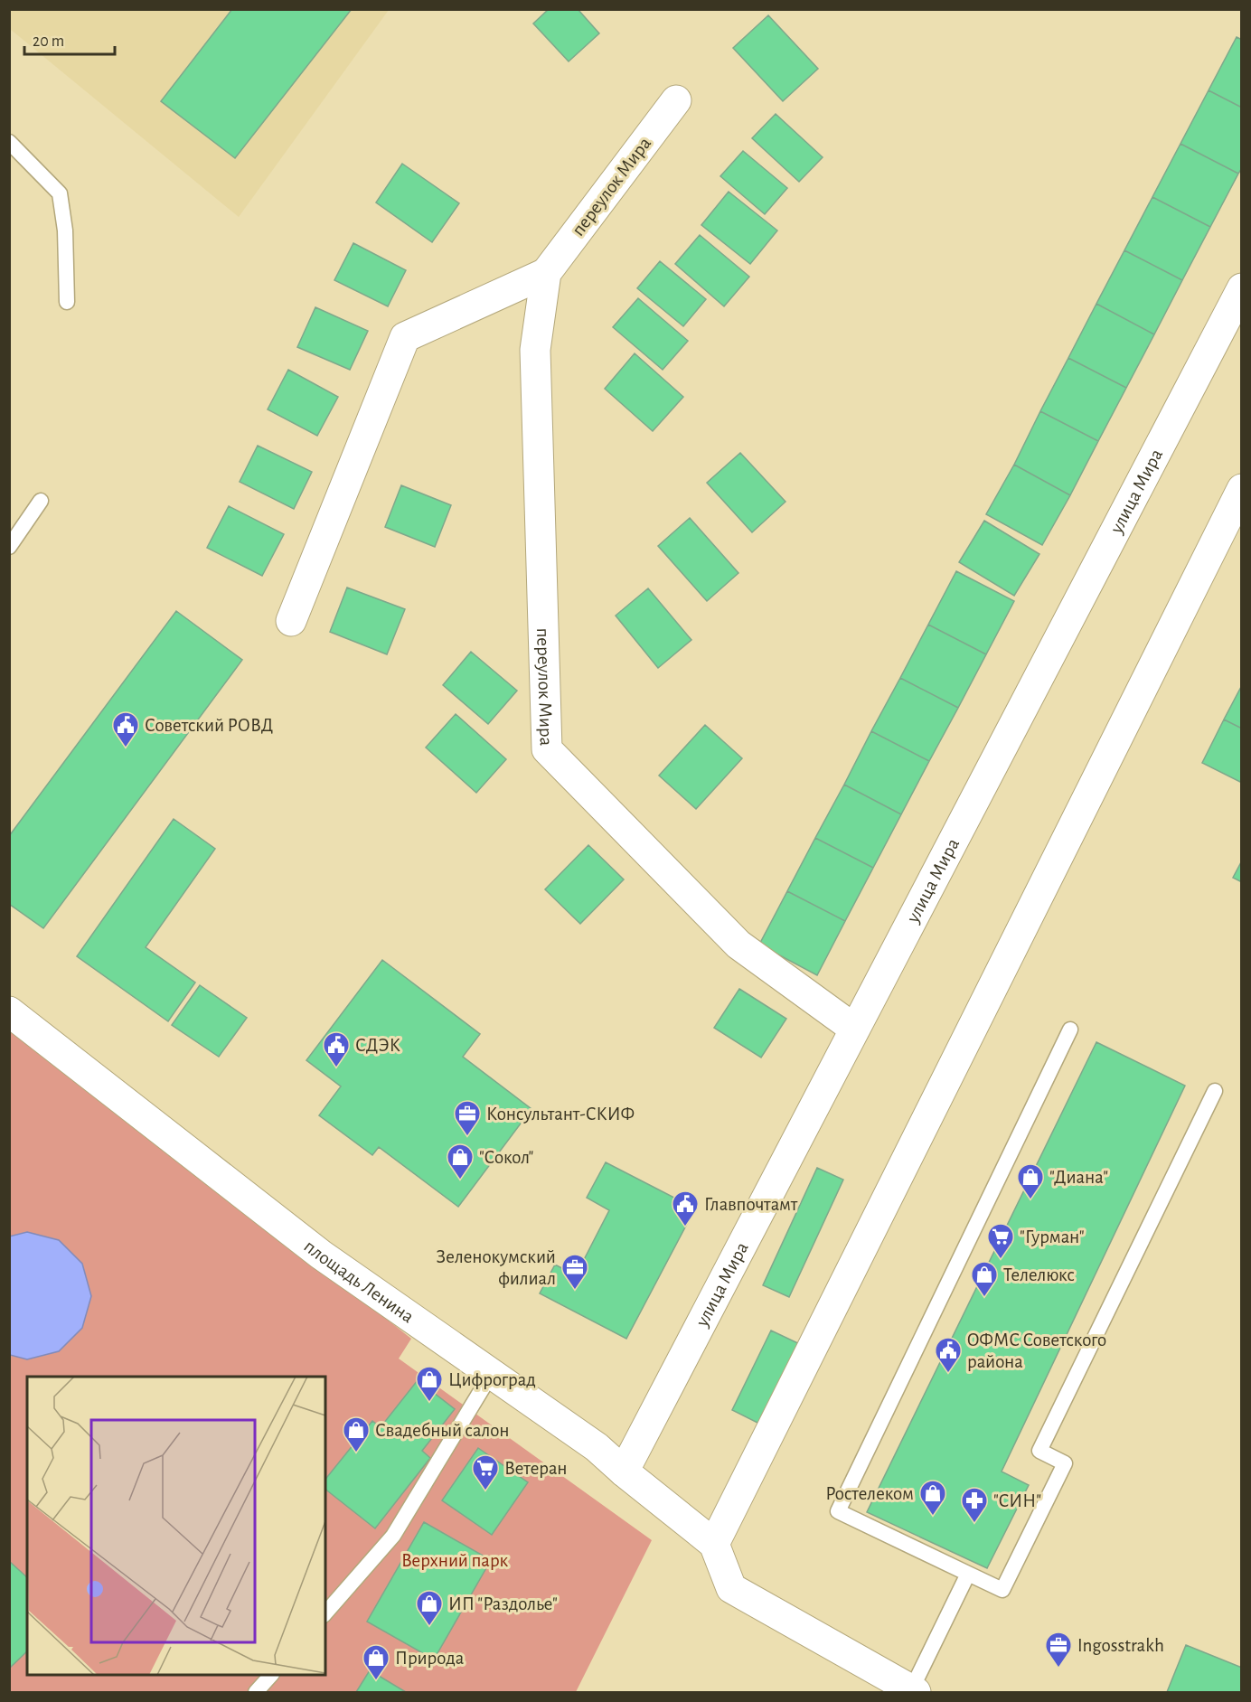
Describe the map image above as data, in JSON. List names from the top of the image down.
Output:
{
  "streets": {
    "street": ["переулок Мира", "улица Мира", "площадь Ленина"]
  },
  "crossings": [
    ["переулок Мира", "улица Мира"],
    ["улица Мира", "площадь Ленина"]
  ],
  "parks": ["Верхний парк"],
  "places": {
    "public building": [
      "Советский РОВД",
      "СДЭК",
      "Главпочтамт",
      "OФМС Советского района"
    ],
    "office": ["Консультант-СКИФ", "Зеленокумский филиал", "Ingosstrakh"],
    "shop": [
      "\"Сокол\"",
      "\"Диана\"",
      "Телелюкс",
      "Цифроград",
      "Свадебный салон",
      "Ростелеком",
      "ИП \"Раздолье\"",
      "Природа"
    ],
    "supermarket": ["\"Гурман\"", "Ветеран"],
    "pharmacy": ["\"СИН\""]
  },
  "scale_bar": "20 m"
}
